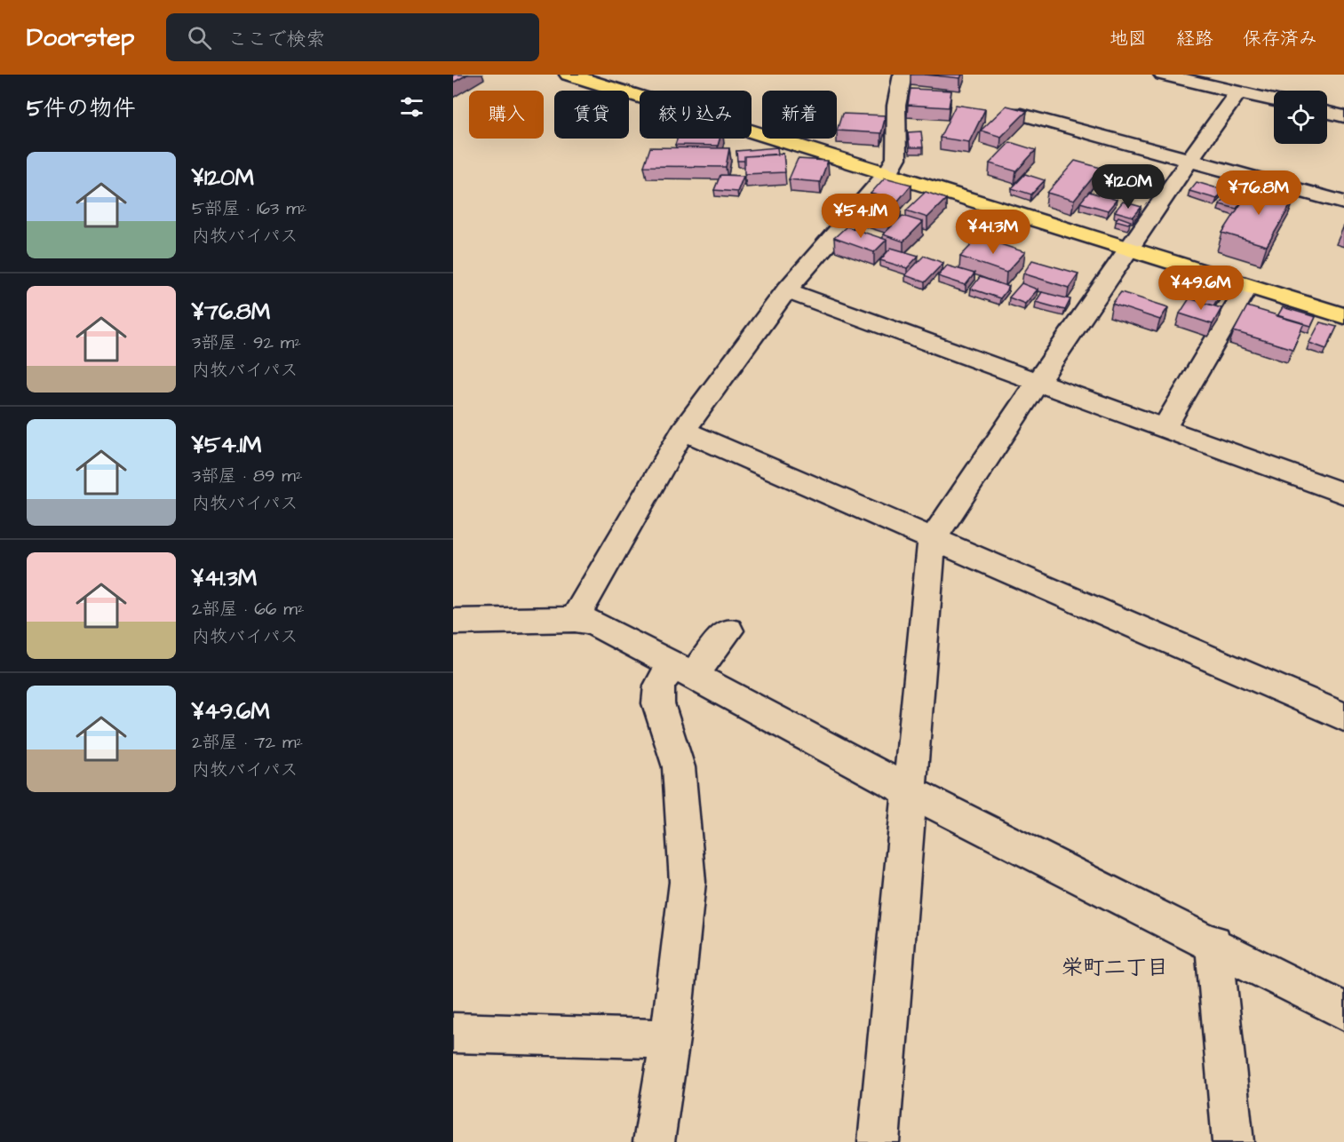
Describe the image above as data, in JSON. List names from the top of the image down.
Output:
{
  "districts": ["栄町二丁目"],
  "page": {
    "header": "Doorstep",
    "search": "ここで検索",
    "nav": ["地図", "経路", "保存済み"],
    "heading": "5件の物件",
    "chip": [
      "購入",
      "賃貸",
      "絞り込み",
      "新着"
    ],
    "list": [
      {
        "name": "¥120M",
        "note": "5部屋 · 163 m² · 内牧バイパス"
      },
      {
        "name": "¥76.8M",
        "note": "3部屋 · 92 m² · 内牧バイパス"
      },
      {
        "name": "¥54.1M",
        "note": "3部屋 · 89 m² · 内牧バイパス"
      },
      {
        "name": "¥41.3M",
        "note": "2部屋 · 66 m² · 内牧バイパス"
      },
      {
        "name": "¥49.6M",
        "note": "2部屋 · 72 m² · 内牧バイパス"
      }
    ],
    "price": [
      "¥120M",
      "¥76.8M",
      "¥54.1M",
      "¥41.3M",
      "¥49.6M"
    ]
  }
}
